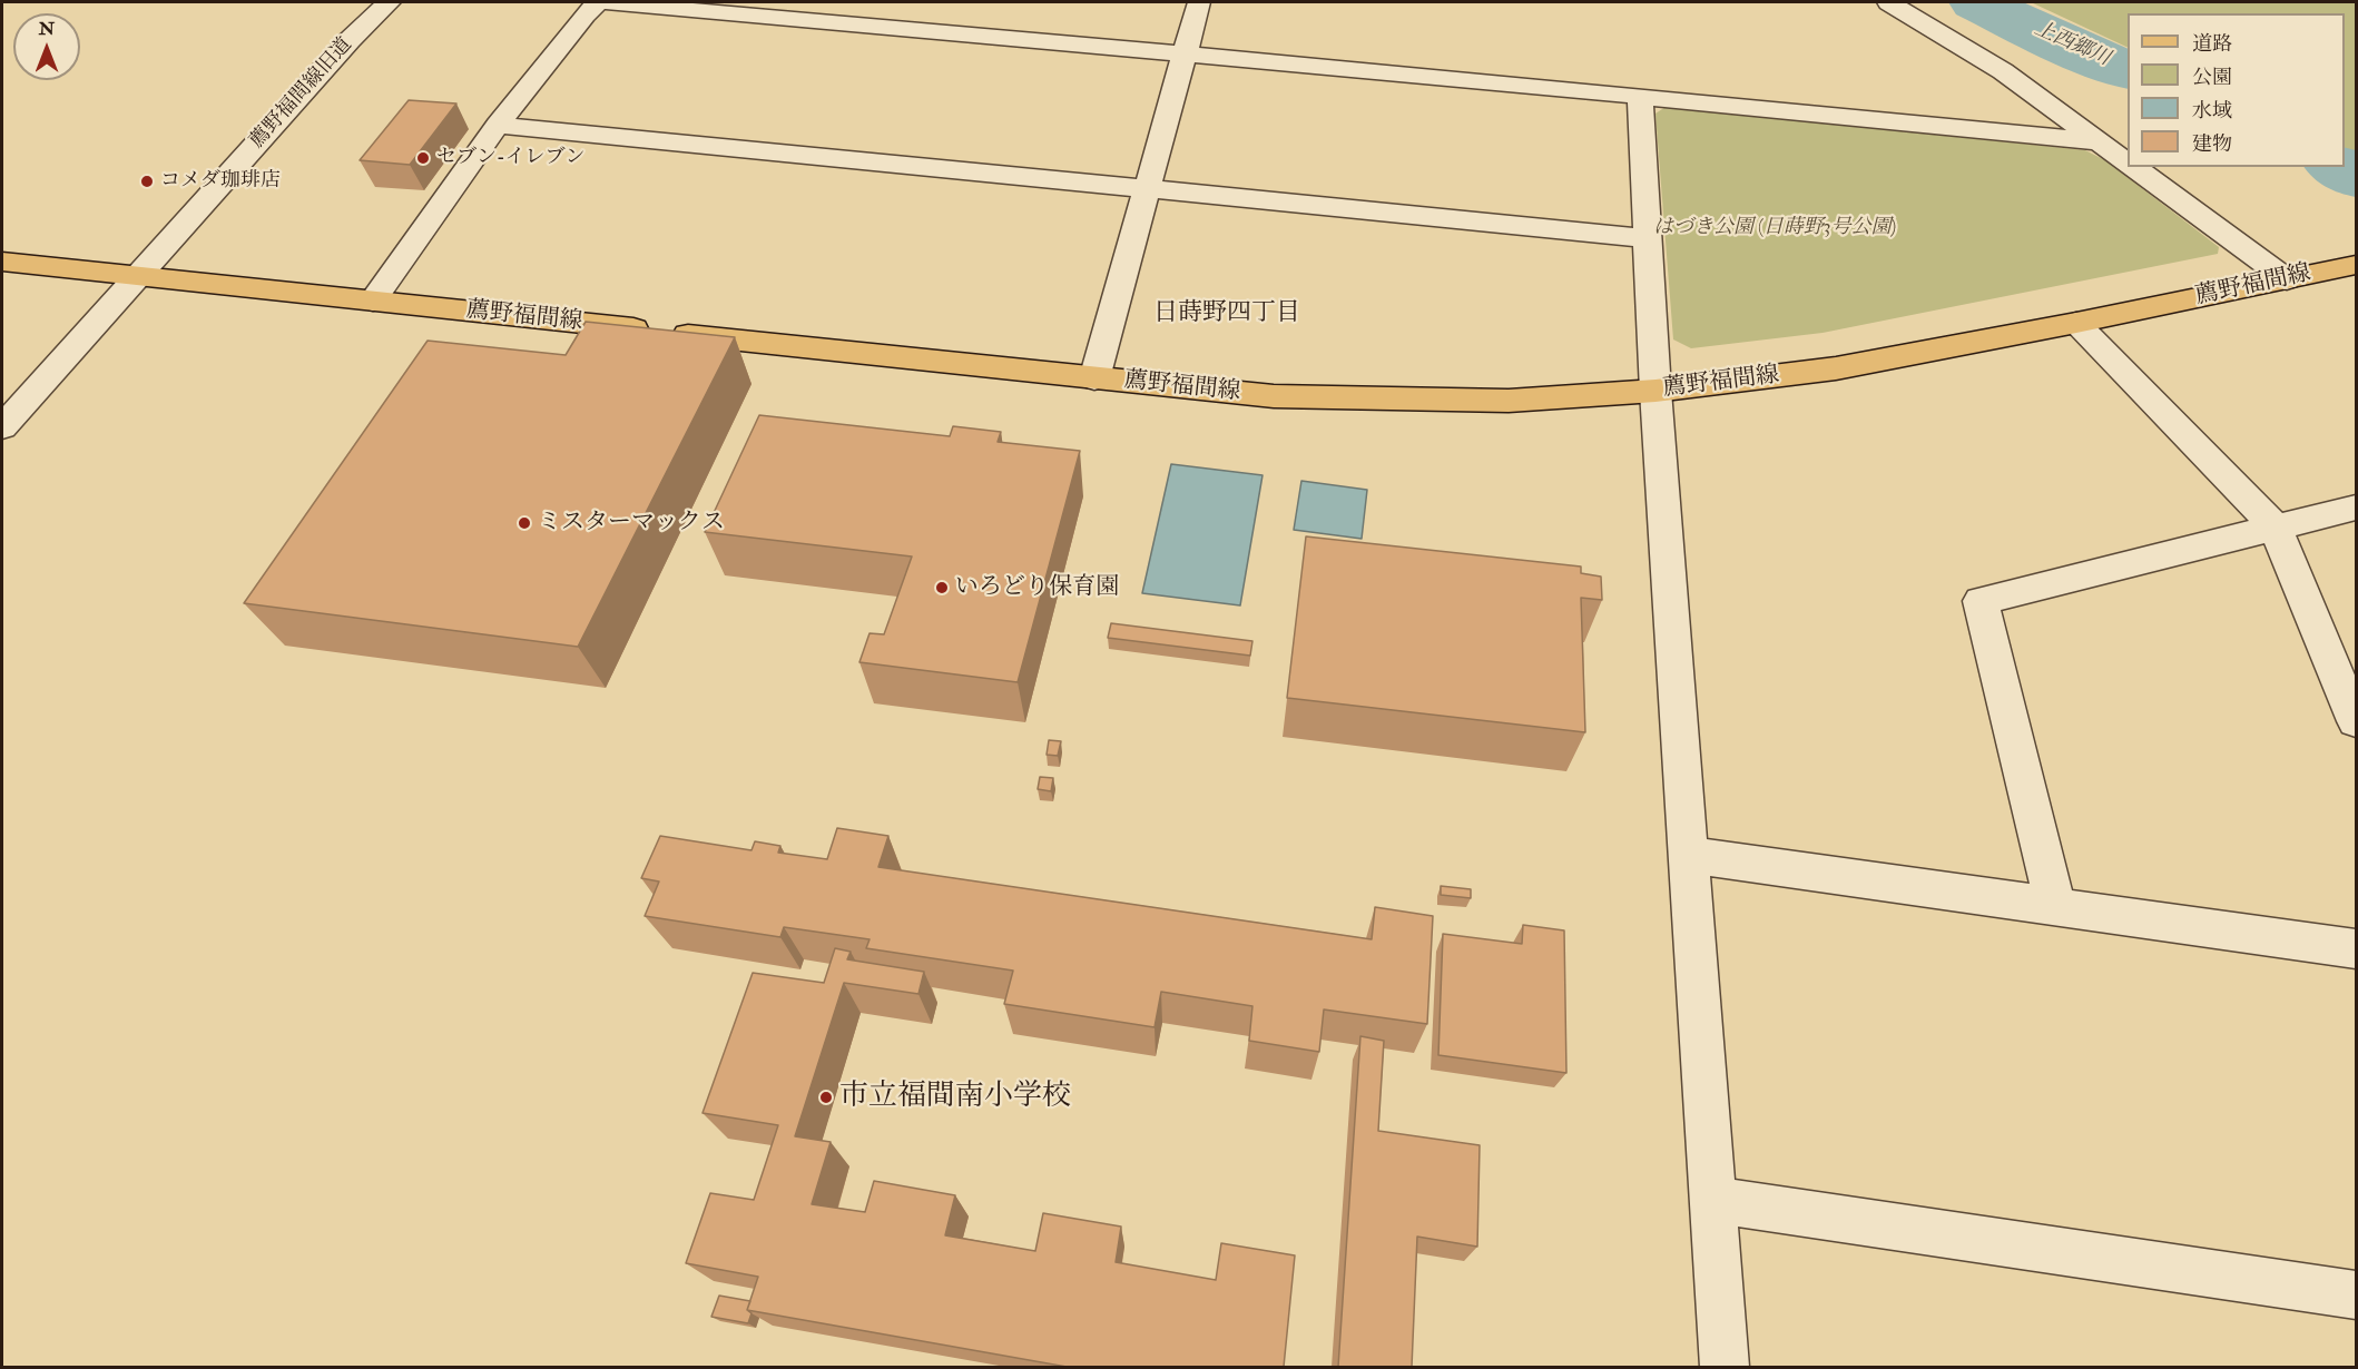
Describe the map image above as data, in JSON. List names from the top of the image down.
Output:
{
  "streets": {
    "main road": ["薦野福間線"],
    "street": ["薦野福間線旧道"]
  },
  "crossings": [
    ["薦野福間線旧道", "薦野福間線"]
  ],
  "districts": ["日蒔野四丁目"],
  "water": ["上西郷川"],
  "parks": ["はづき公園 (日蒔野3号公園)"],
  "places": [
    "セブン-イレブン",
    "コメダ珈琲店",
    "ミスターマックス",
    "いろどり保育園",
    "市立福間南小学校"
  ],
  "legend": [
    "道路",
    "公園",
    "水域",
    "建物"
  ],
  "north": "top"
}
